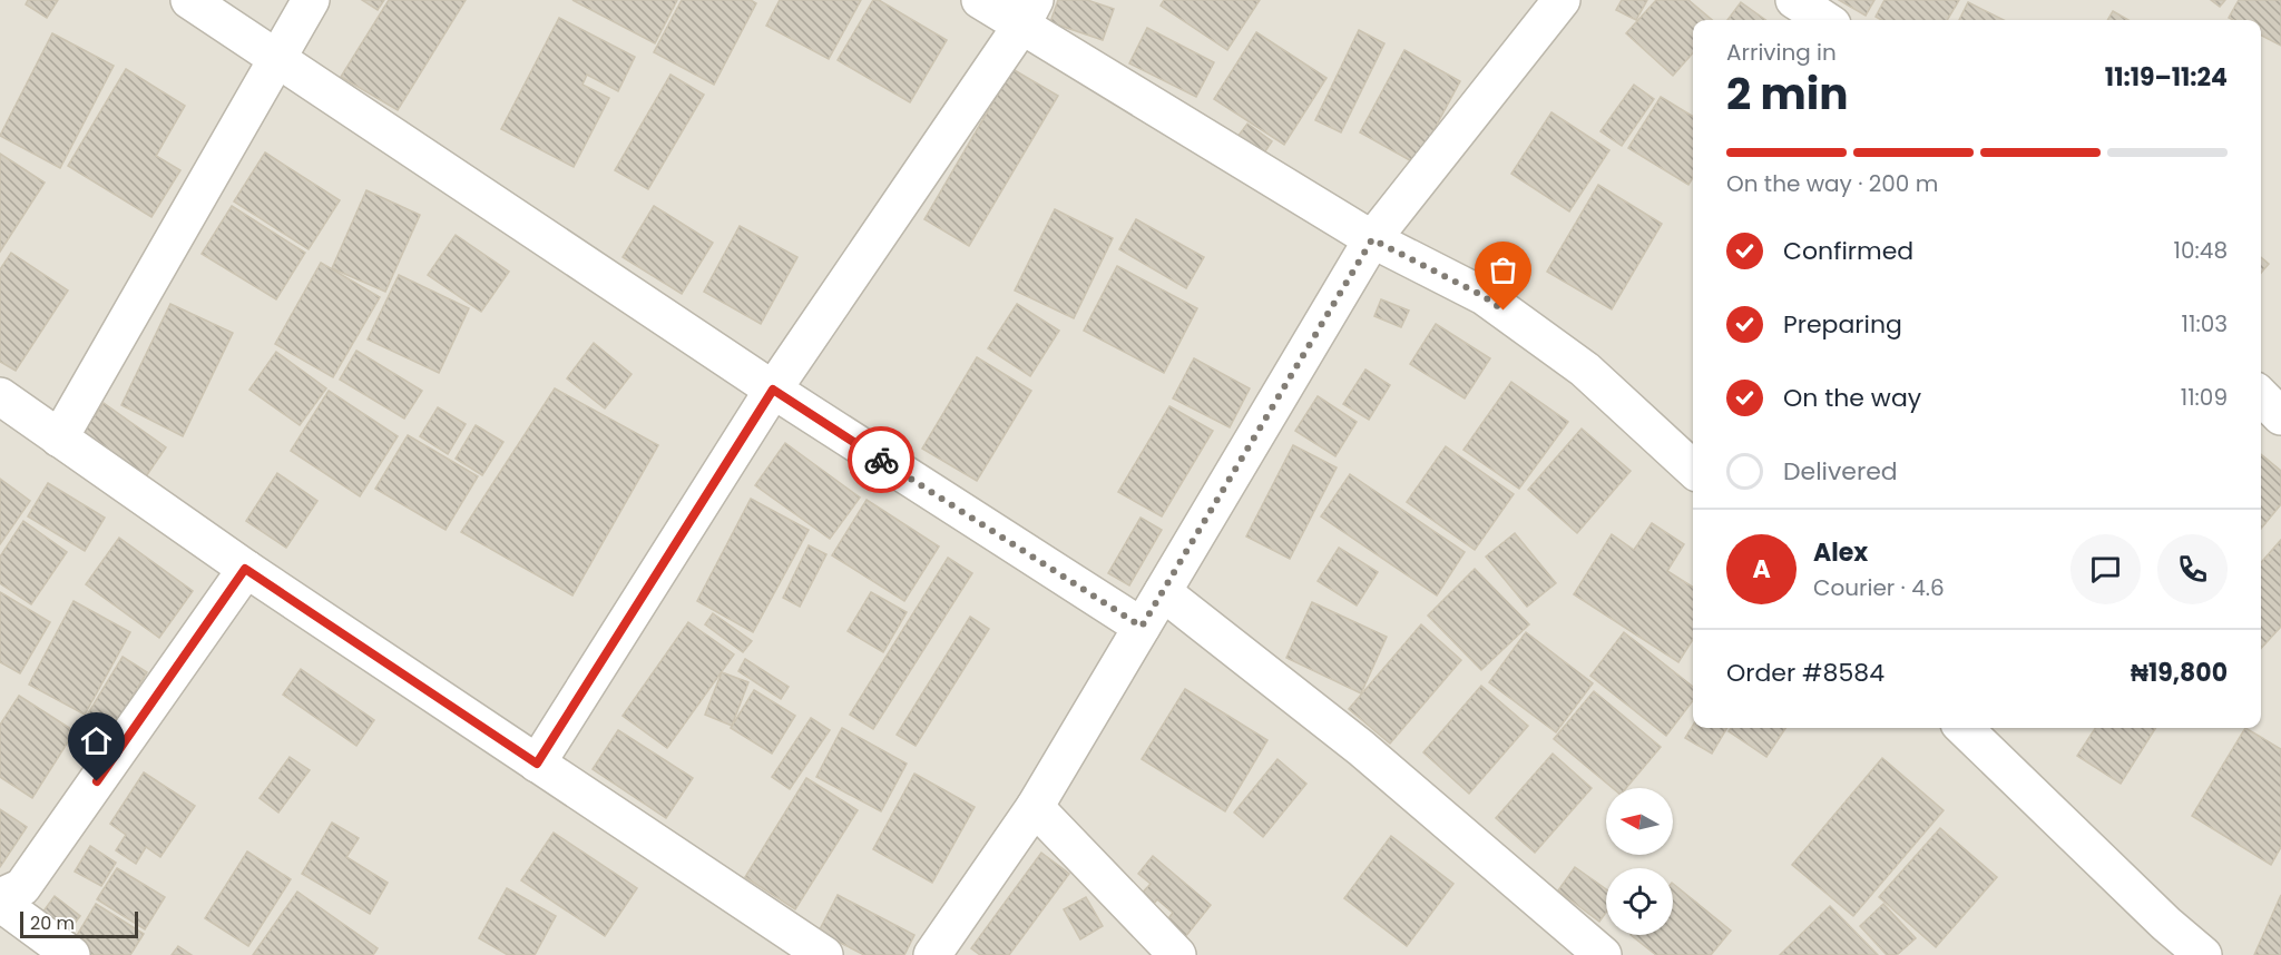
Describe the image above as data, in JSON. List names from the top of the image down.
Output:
{
  "scale_bar": "20 m",
  "north": "left",
  "page": {
    "heading": ["2 min", "Arriving in", "11:19–11:24"],
    "panel": [
      "Alex",
      "Courier · 4.6",
      "Order #8584",
      "₦19,800"
    ],
    "bar": "On the way · 200 m",
    "list": [
      ["Confirmed", "10:48"],
      ["Preparing", "11:03"],
      ["On the way", "11:09"],
      "Delivered"
    ],
    "round": "A",
    "scale": "20 m"
  }
}
